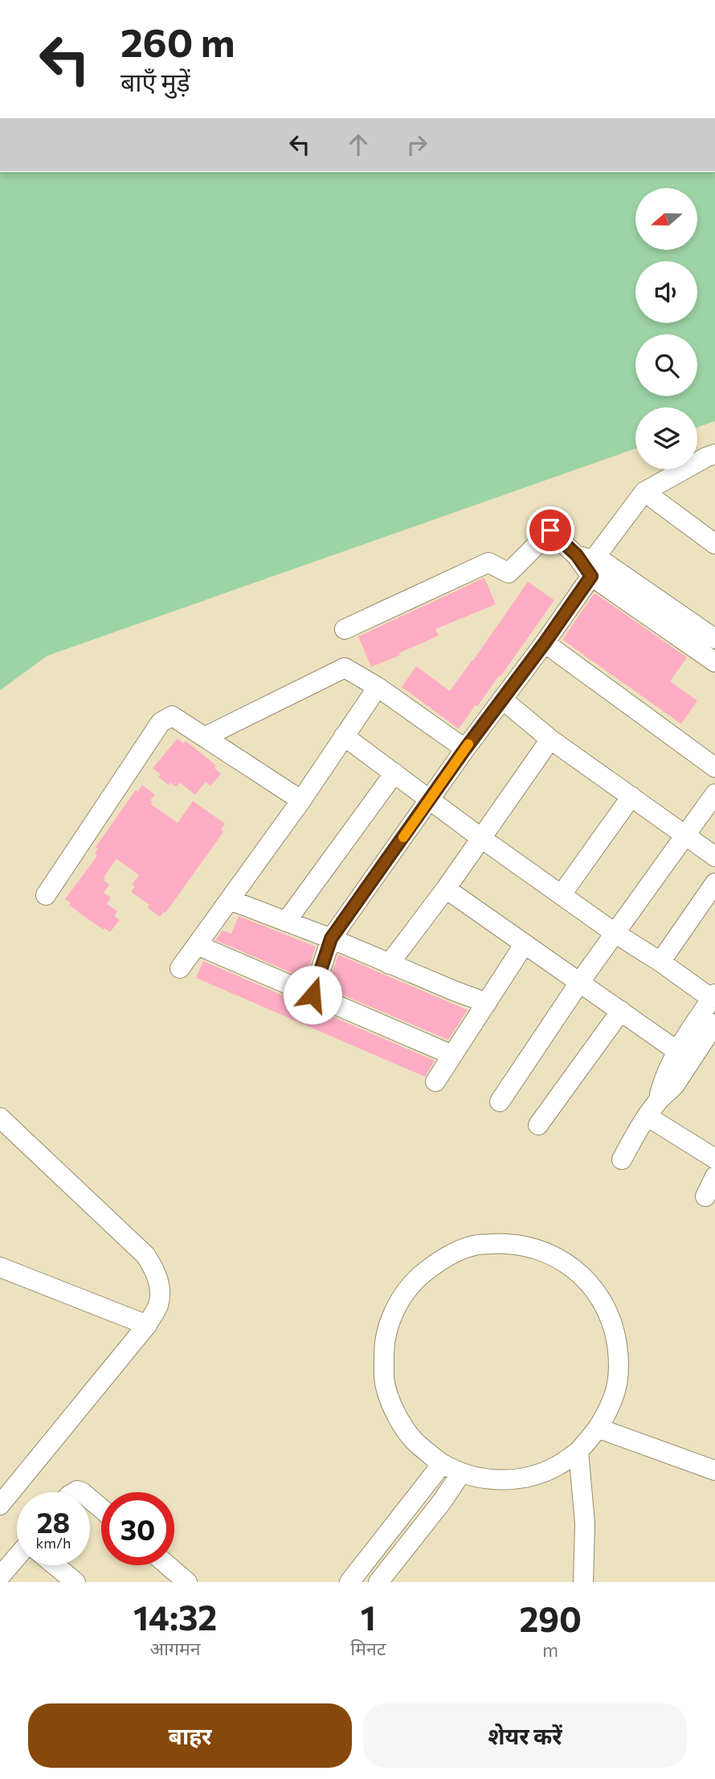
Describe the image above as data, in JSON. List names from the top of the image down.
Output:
{
  "north": "left",
  "page": {
    "turn": ["260 m", "बाएँ मुड़ें"],
    "speed": "28 km/h",
    "limit": "30",
    "eta": [
      "14:32",
      "आगमन",
      "1",
      "मिनट",
      "290",
      "m"
    ],
    "buttons": ["बाहर", "शेयर करें"]
  }
}
